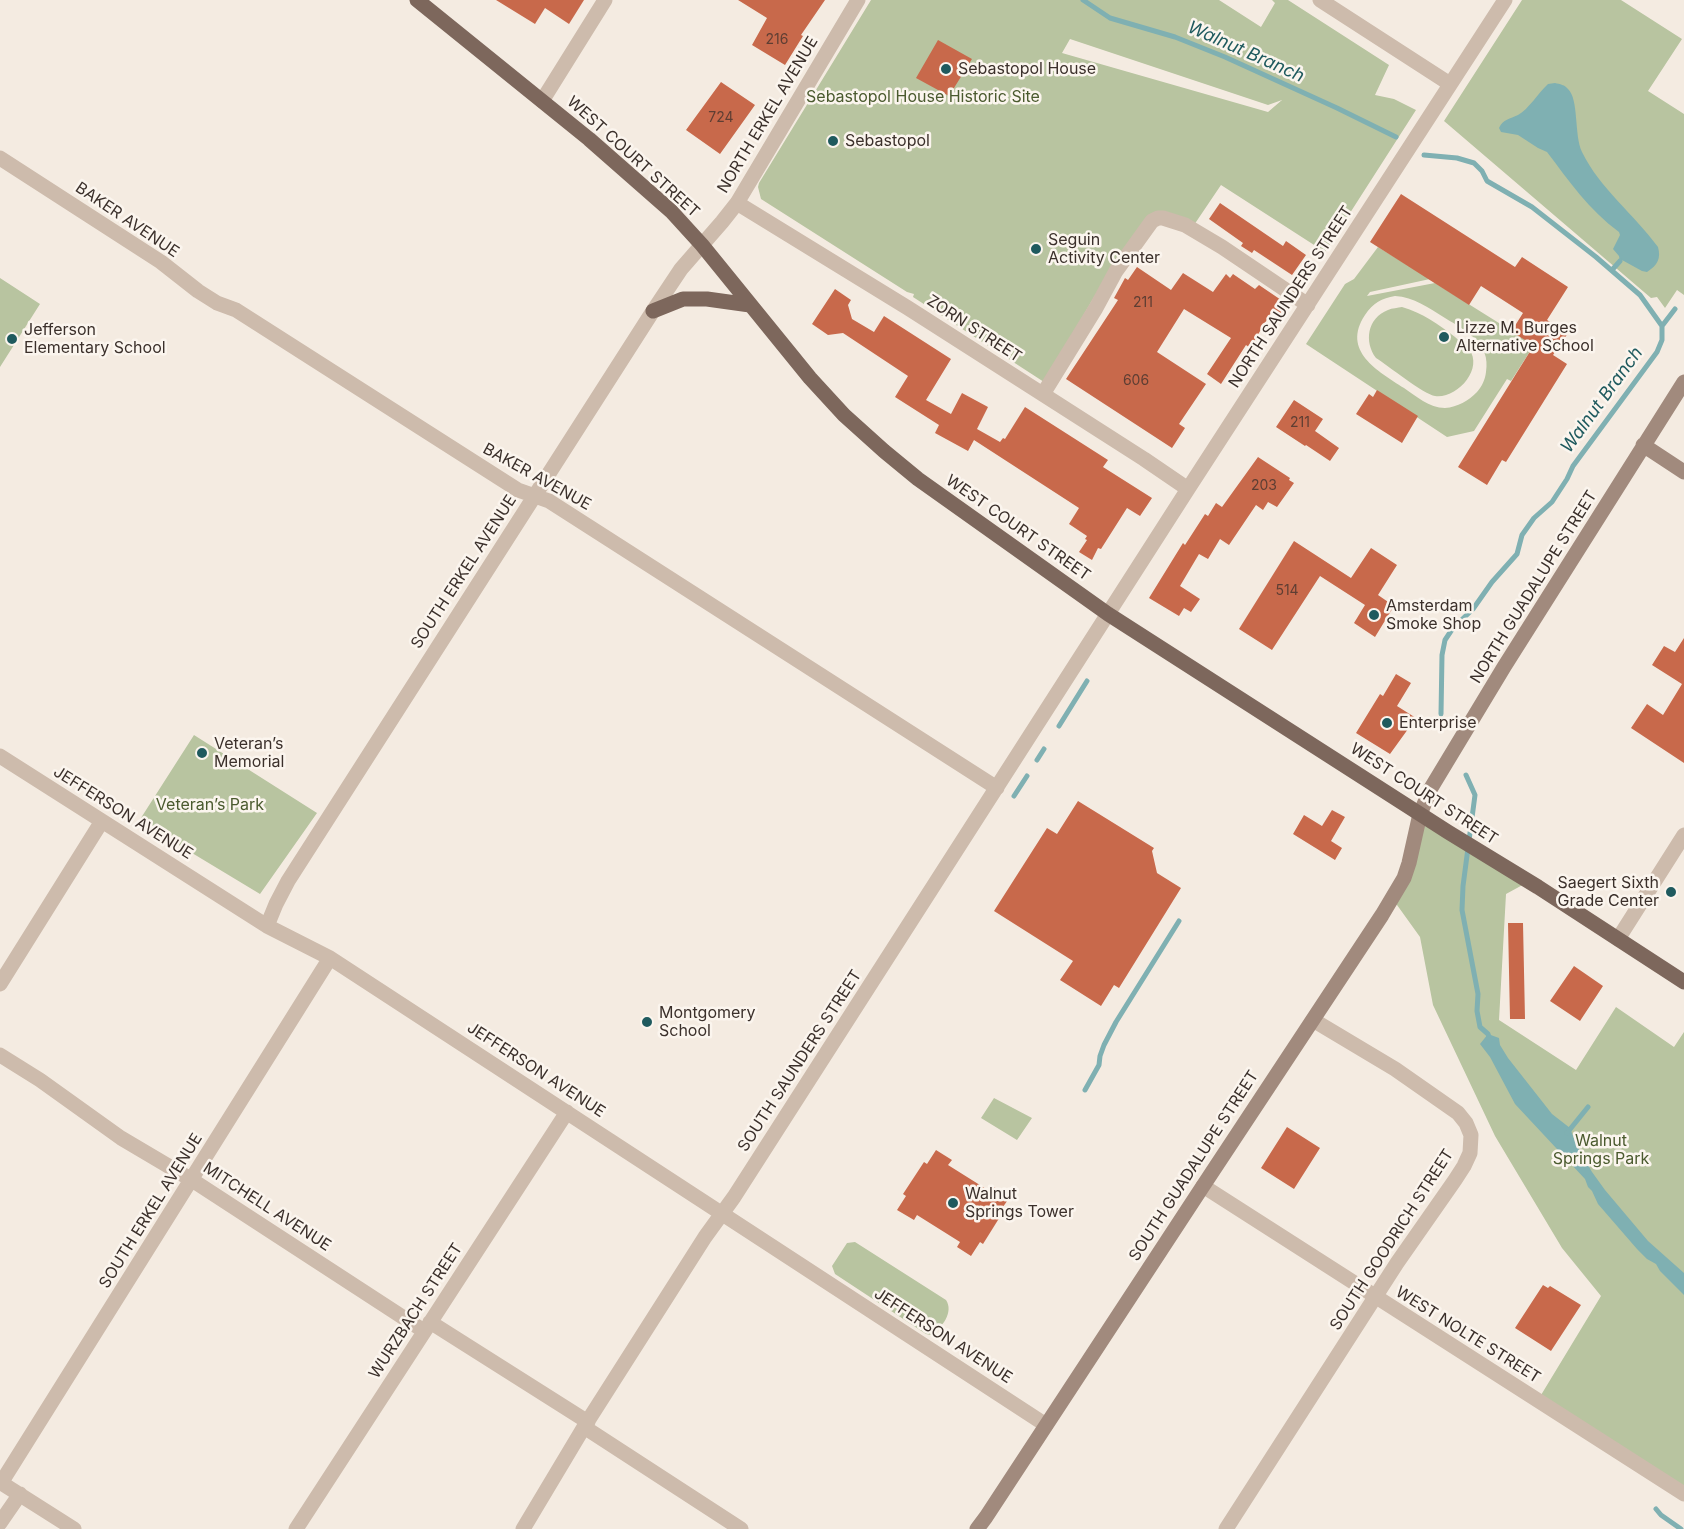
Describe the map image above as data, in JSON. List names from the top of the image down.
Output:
{
  "streets": {
    "main road": ["WEST COURT STREET"],
    "street": [
      "NORTH ERKEL AVENUE",
      "BAKER AVENUE",
      "NORTH SAUNDERS STREET",
      "ZORN STREET",
      "SOUTH ERKEL AVENUE",
      "NORTH GUADALUPE STREET",
      "JEFFERSON AVENUE",
      "SOUTH SAUNDERS STREET",
      "SOUTH GUADALUPE STREET",
      "MITCHELL AVENUE",
      "SOUTH GOODRICH STREET",
      "WURZBACH STREET",
      "WEST NOLTE STREET"
    ]
  },
  "crossings": [
    ["NORTH ERKEL AVENUE", "WEST COURT STREET"],
    ["NORTH ERKEL AVENUE", "ZORN STREET"],
    ["NORTH ERKEL AVENUE", "SOUTH ERKEL AVENUE"],
    ["WEST COURT STREET", "NORTH SAUNDERS STREET"],
    ["WEST COURT STREET", "SOUTH ERKEL AVENUE"],
    ["WEST COURT STREET", "NORTH GUADALUPE STREET"],
    ["WEST COURT STREET", "SOUTH SAUNDERS STREET"],
    ["WEST COURT STREET", "SOUTH GUADALUPE STREET"],
    ["BAKER AVENUE", "SOUTH ERKEL AVENUE"],
    ["BAKER AVENUE", "SOUTH SAUNDERS STREET"],
    ["NORTH SAUNDERS STREET", "ZORN STREET"],
    ["NORTH SAUNDERS STREET", "SOUTH SAUNDERS STREET"],
    ["SOUTH ERKEL AVENUE", "JEFFERSON AVENUE"],
    ["SOUTH ERKEL AVENUE", "MITCHELL AVENUE"],
    ["NORTH GUADALUPE STREET", "SOUTH GUADALUPE STREET"],
    ["JEFFERSON AVENUE", "SOUTH SAUNDERS STREET"],
    ["JEFFERSON AVENUE", "SOUTH GUADALUPE STREET"],
    ["JEFFERSON AVENUE", "WURZBACH STREET"],
    ["SOUTH SAUNDERS STREET", "MITCHELL AVENUE"],
    ["SOUTH GUADALUPE STREET", "SOUTH GOODRICH STREET"],
    ["SOUTH GUADALUPE STREET", "WEST NOLTE STREET"],
    ["MITCHELL AVENUE", "WURZBACH STREET"],
    ["SOUTH GOODRICH STREET", "WEST NOLTE STREET"]
  ],
  "water": ["Walnut Branch"],
  "parks": ["Sebastopol House Historic Site", "Veteran’s Park", "Walnut Springs Park"],
  "places": [
    "Sebastopol House",
    "Sebastopol",
    "Seguin Activity Center",
    "Lizze M. Burges Alternative School",
    "Jefferson Elementary School",
    "Amsterdam Smoke Shop",
    "Enterprise",
    "Veteran’s Memorial",
    "Saegert Sixth Grade Center",
    "Montgomery School",
    "Walnut Springs Tower"
  ],
  "house_numbers": [
    "216",
    "724",
    "211",
    "606",
    "211",
    "203",
    "514"
  ]
}
